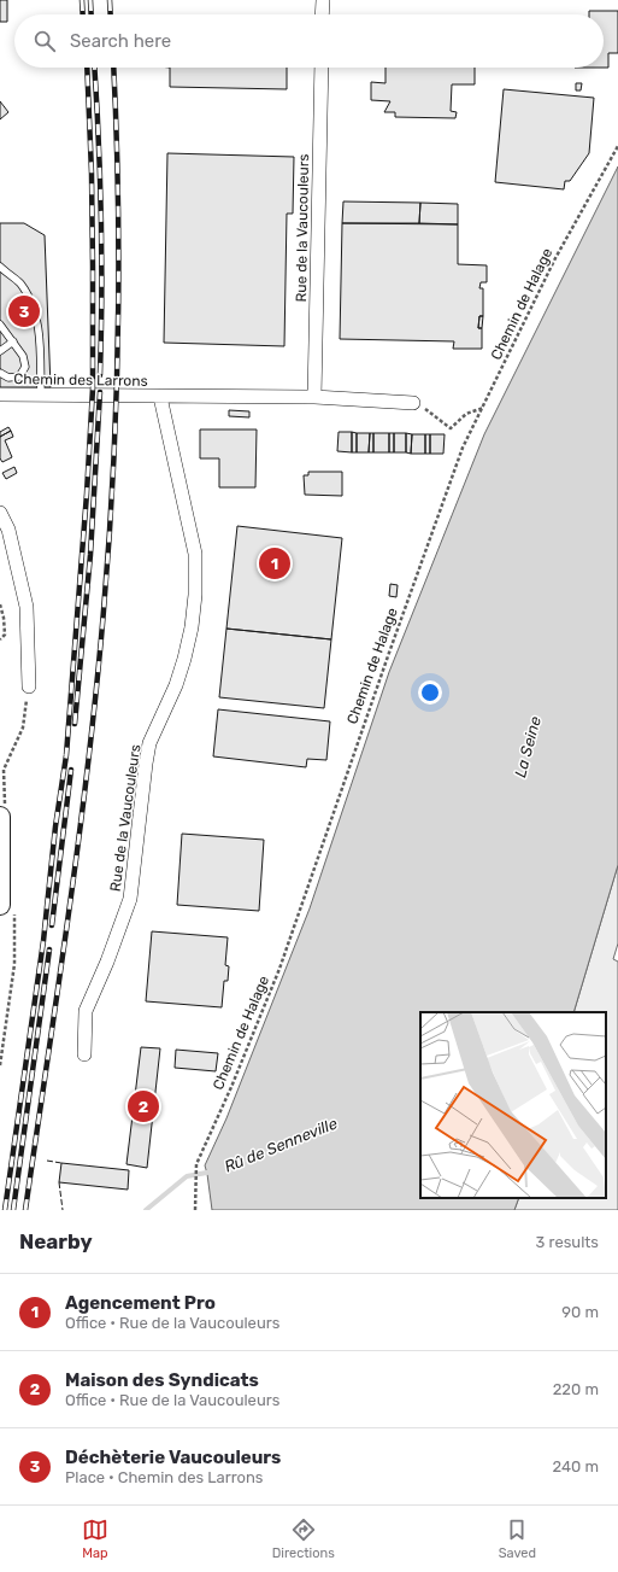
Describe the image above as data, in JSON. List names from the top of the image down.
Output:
{
  "streets": {
    "street": ["Rue de la Vaucouleurs", "Chemin des Larrons"],
    "path": ["Chemin de Halage"]
  },
  "crossings": [
    ["Rue de la Vaucouleurs", "Chemin des Larrons"]
  ],
  "water": ["La Seine", "Rû de Senneville"],
  "page": {
    "search": "Search here",
    "pins": ["3", "1", "2"],
    "heading": ["Nearby", "3 results"],
    "list": [
      {
        "mark": "1",
        "name": "Agencement Pro",
        "note": "Office · Rue de la Vaucouleurs",
        "value": "90 m"
      },
      {
        "mark": "2",
        "name": "Maison des Syndicats",
        "note": "Office · Rue de la Vaucouleurs",
        "value": "220 m"
      },
      {
        "mark": "3",
        "name": "Déchèterie Vaucouleurs",
        "note": "Place · Chemin des Larrons",
        "value": "240 m"
      }
    ],
    "nav": ["Map", "Directions", "Saved"]
  }
}
